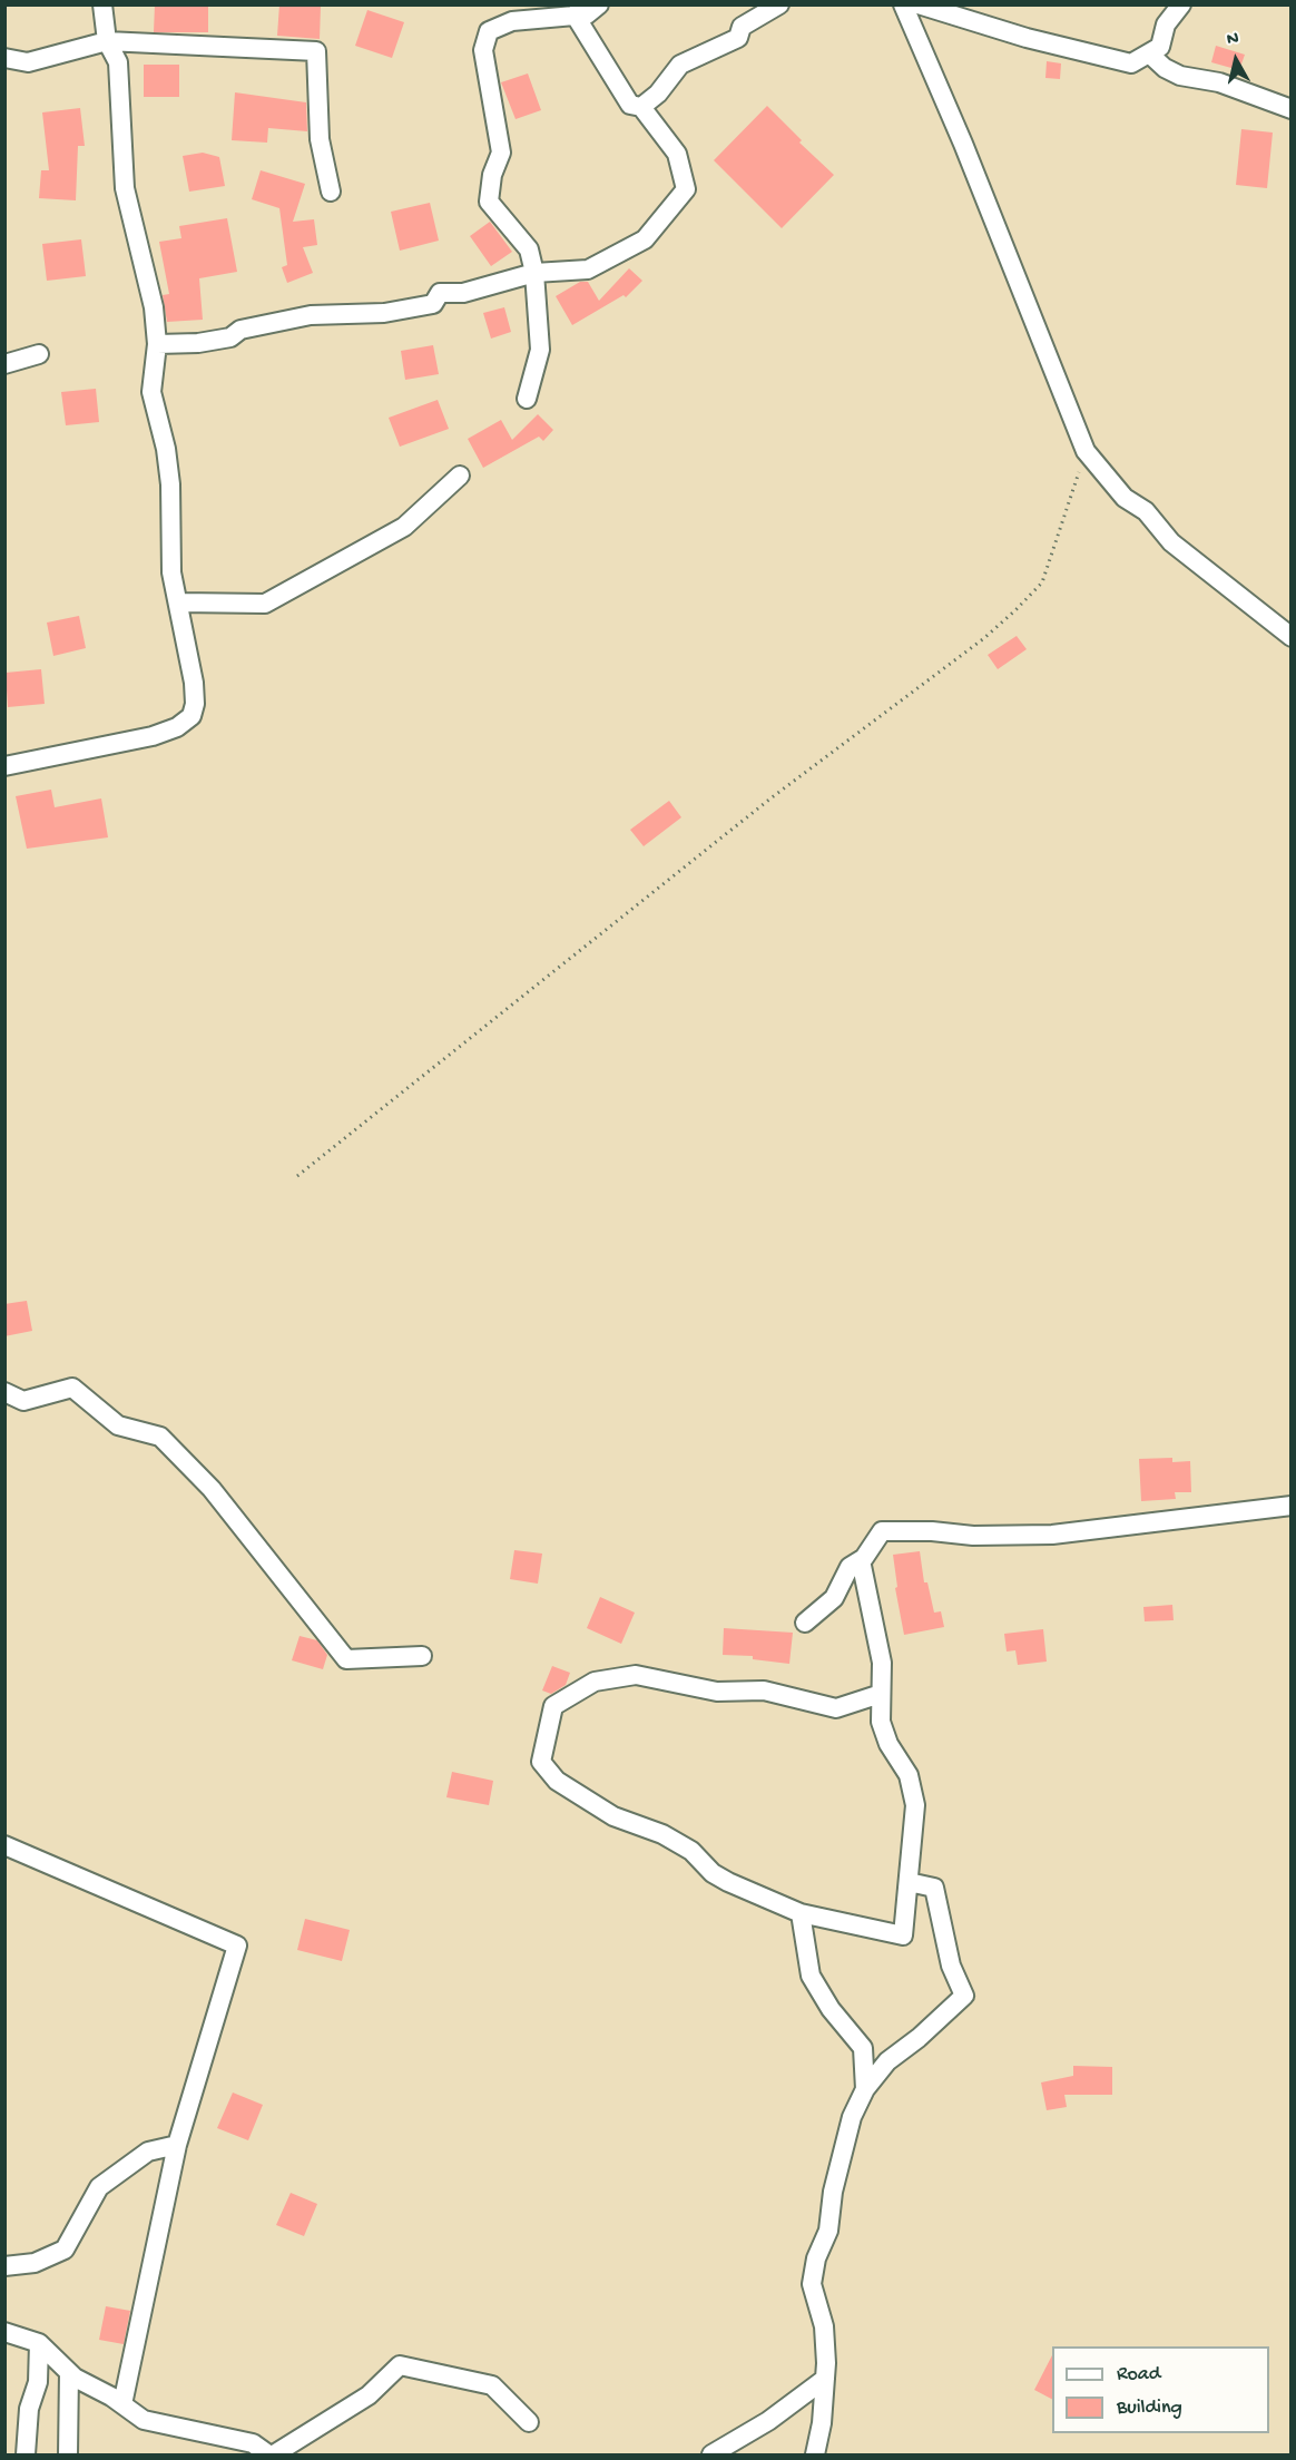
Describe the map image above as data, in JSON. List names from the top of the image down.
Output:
{
  "legend": ["Road", "Building"],
  "north": "top"
}
